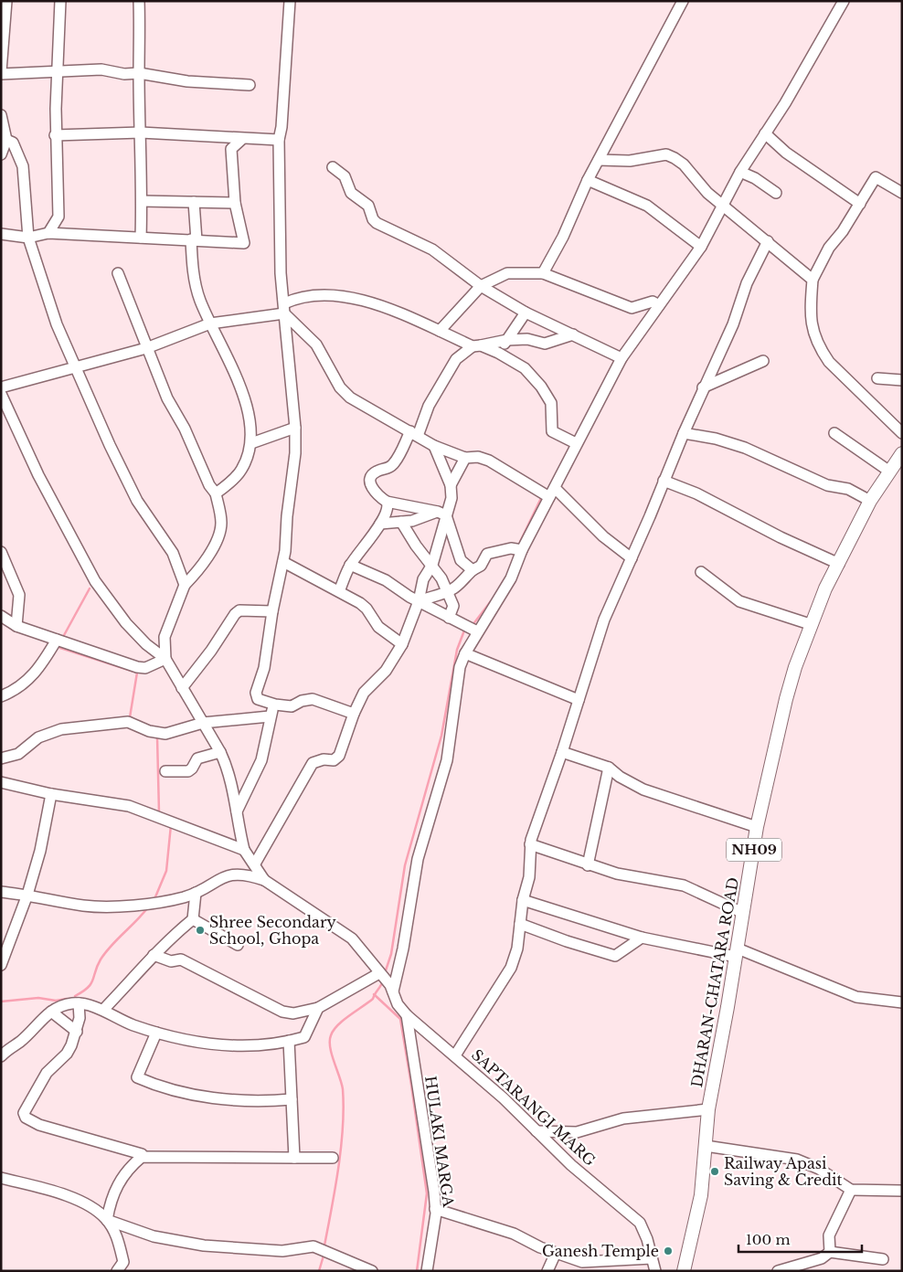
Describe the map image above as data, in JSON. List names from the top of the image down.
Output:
{
  "streets": {
    "main road": ["NH09", "DHARAN-CHATARA ROAD"],
    "street": ["SAPTARANGI MARG", "HULAKI MARGA"]
  },
  "crossings": [
    ["SAPTARANGI MARG", "HULAKI MARGA"]
  ],
  "places": ["Shree Secondary School, Ghopa", "Railway Apasi Saving & Credit", "Ganesh Temple"],
  "scale_bar": "100 m"
}
